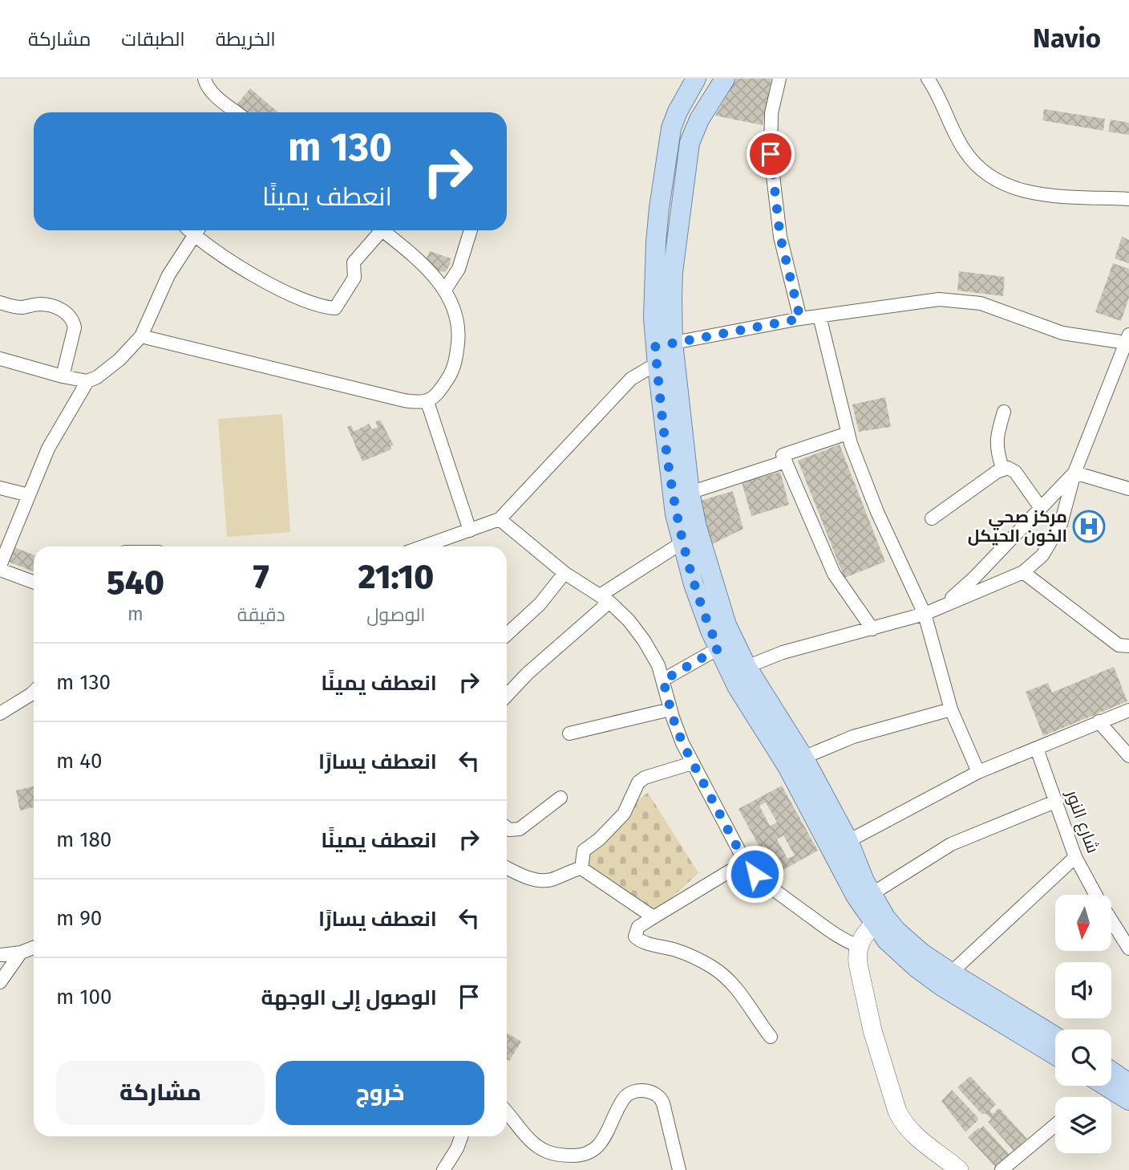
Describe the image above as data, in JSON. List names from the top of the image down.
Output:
{
  "streets": {
    "street": ["شارع النور"]
  },
  "places": {
    "hospital": ["مركز صحي الخون الحيكل"]
  },
  "north": "bottom",
  "page": {
    "header": "Navio",
    "nav": ["الخريطة", "الطبقات", "مشاركة"],
    "turn": ["130 m", "انعطف يمينًا"],
    "eta": [
      "21:10",
      "الوصول",
      "7",
      "دقيقة",
      "540",
      "m"
    ],
    "list": [
      {
        "name": "انعطف يمينًا",
        "value": "130 m"
      },
      {
        "name": "انعطف يسارًا",
        "value": "40 m"
      },
      {
        "name": "انعطف يمينًا",
        "value": "180 m"
      },
      {
        "name": "انعطف يسارًا",
        "value": "90 m"
      },
      {
        "name": "الوصول إلى الوجهة",
        "value": "100 m"
      }
    ],
    "buttons": ["خروج", "مشاركة"]
  }
}
